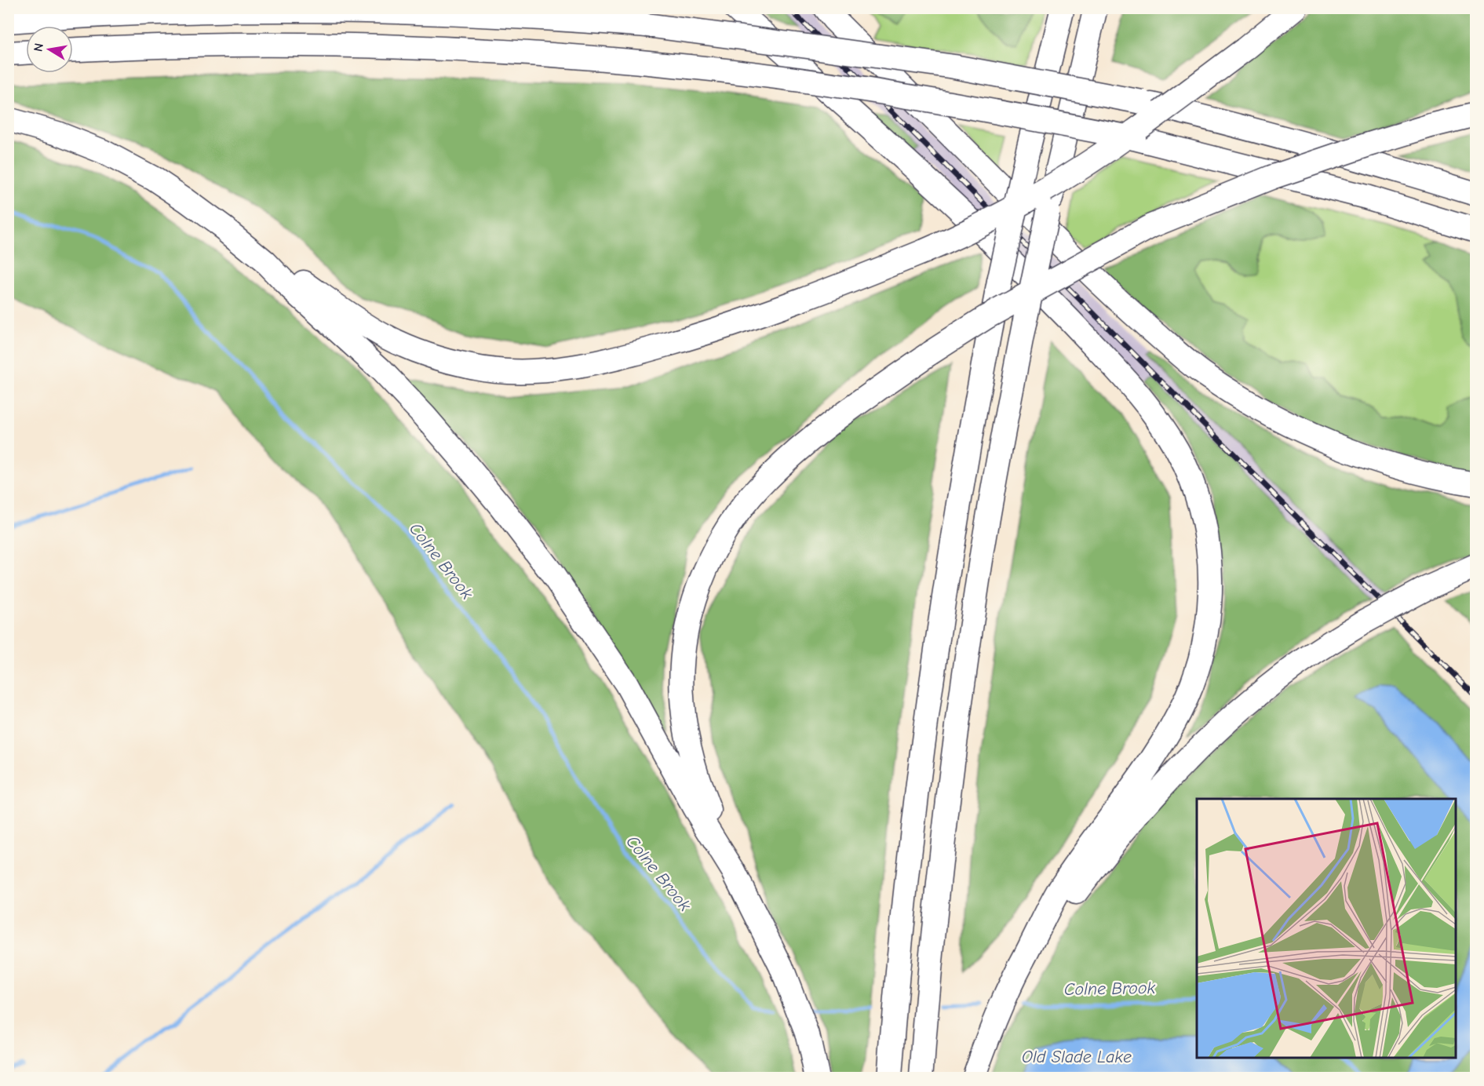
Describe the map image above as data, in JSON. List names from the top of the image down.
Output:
{
  "water": ["Colne Brook", "Old Slade Lake"],
  "north": "left"
}
